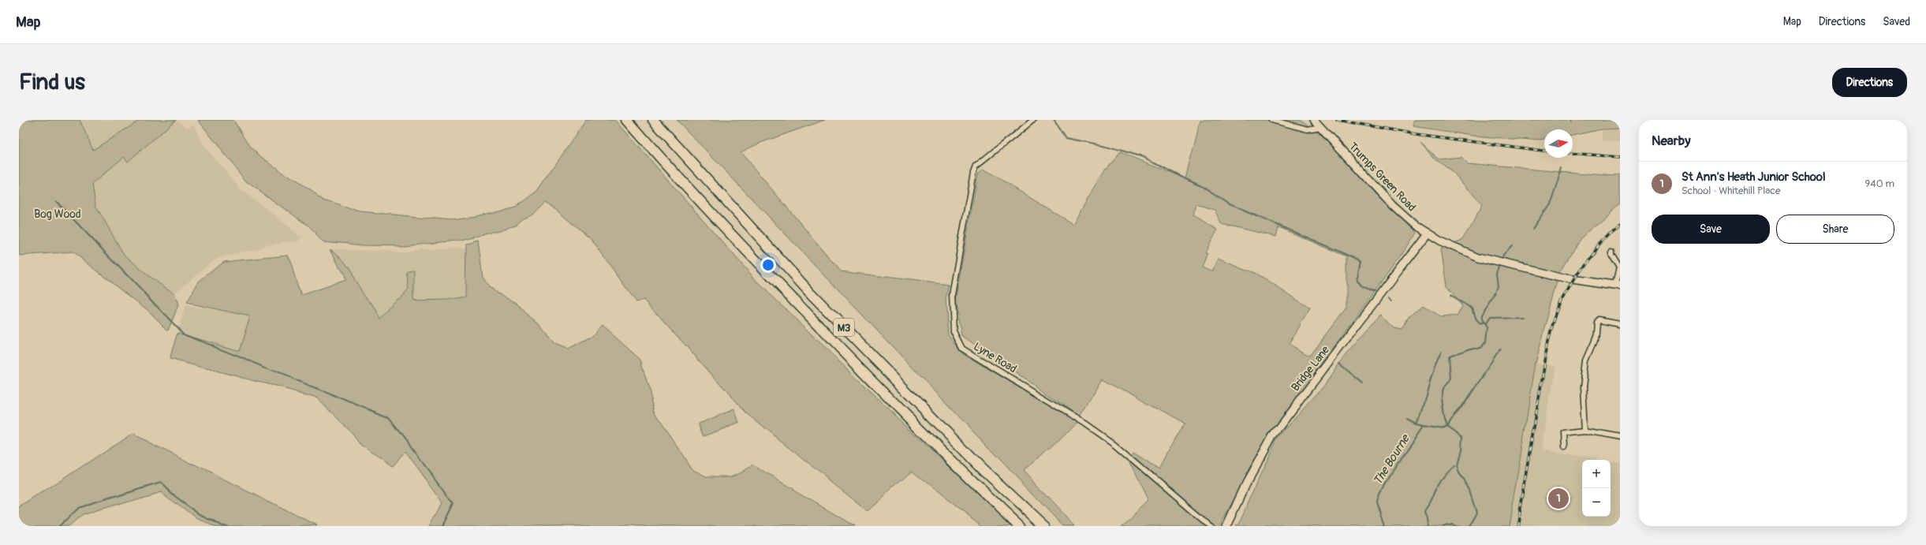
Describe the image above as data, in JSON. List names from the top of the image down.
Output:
{
  "streets": {
    "highway": ["M3"],
    "street": ["Trumps Green Road", "Lyne Road", "Bridge Lane"]
  },
  "crossings": [
    ["Trumps Green Road", "Bridge Lane"]
  ],
  "water": ["The Bourne"],
  "parks": ["Bog Wood"],
  "north": "right",
  "page": {
    "header": "Map",
    "nav": ["Map", "Directions", "Saved"],
    "buttons": [
      "Directions",
      ["Save", "Share"]
    ],
    "title": "Find us",
    "heading": "Nearby",
    "list": [
      {
        "mark": "1",
        "name": "St Ann's Heath Junior School",
        "note": "School · Whitehill Place",
        "value": "940 m"
      }
    ],
    "map_buttons": ["+", "−"],
    "pins": "1"
  }
}
